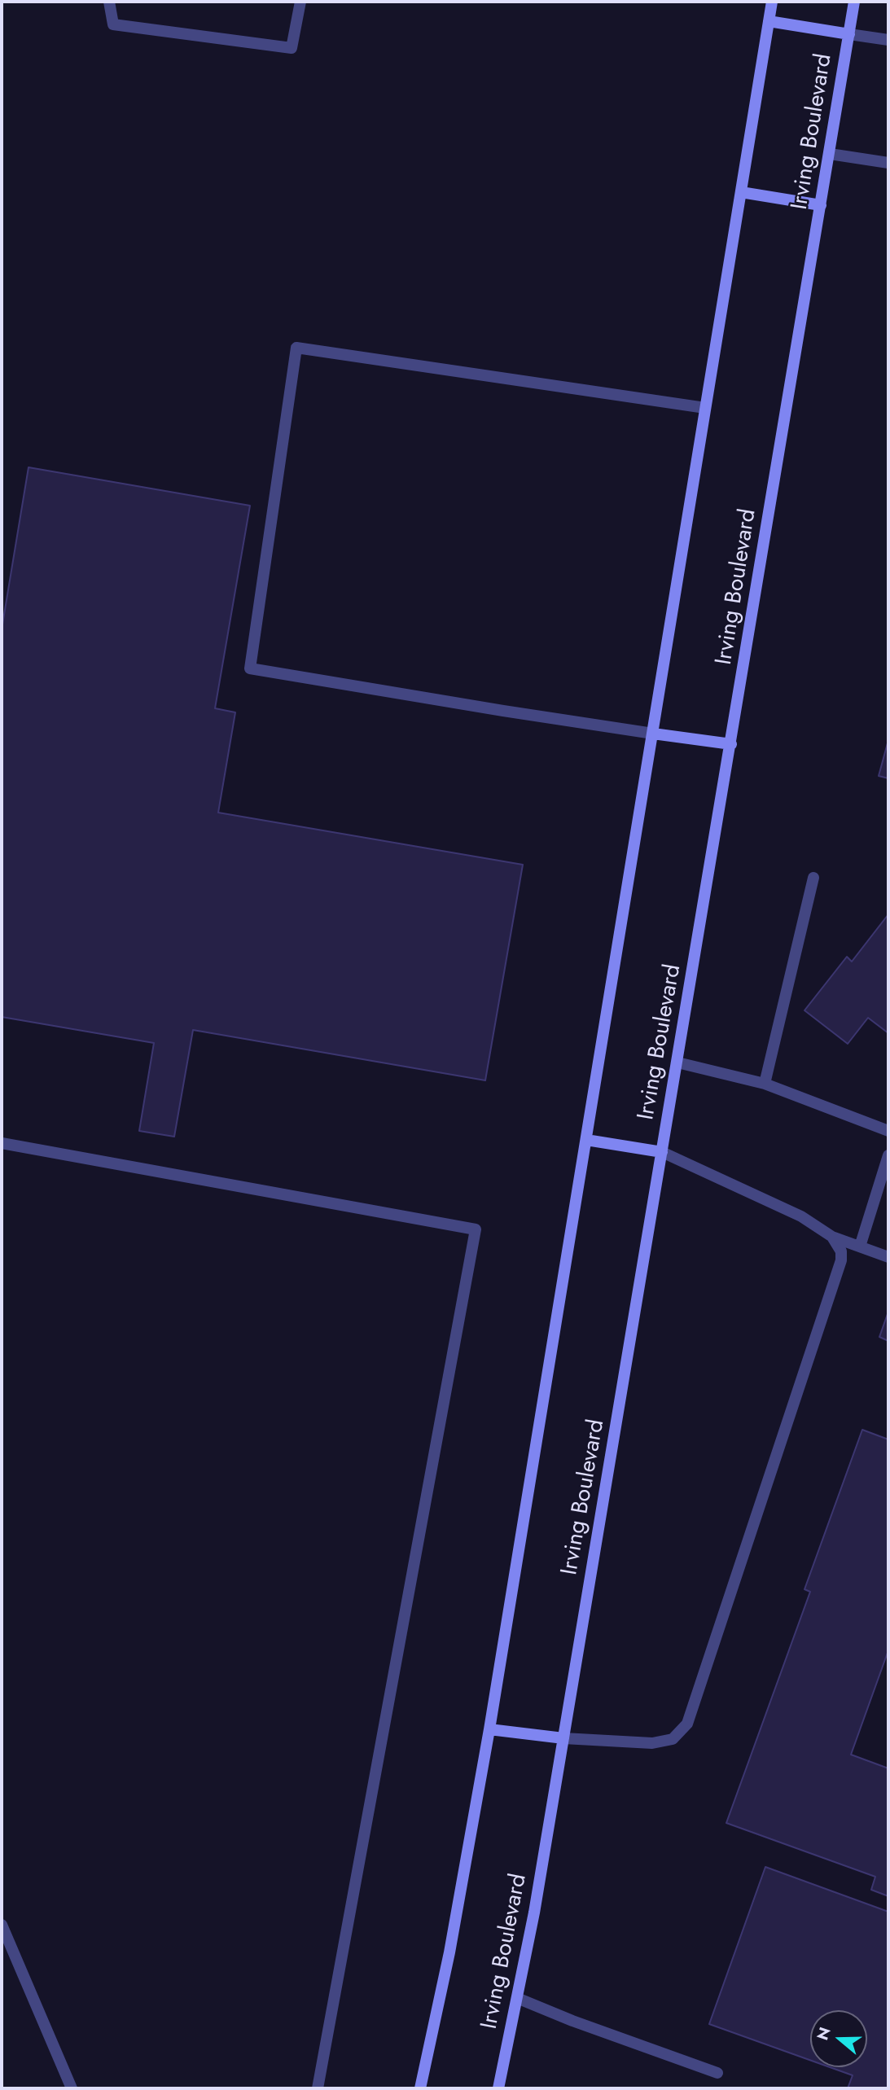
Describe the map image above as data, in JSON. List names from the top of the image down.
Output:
{
  "streets": {
    "main road": ["Irving Boulevard"]
  },
  "north": "left"
}
